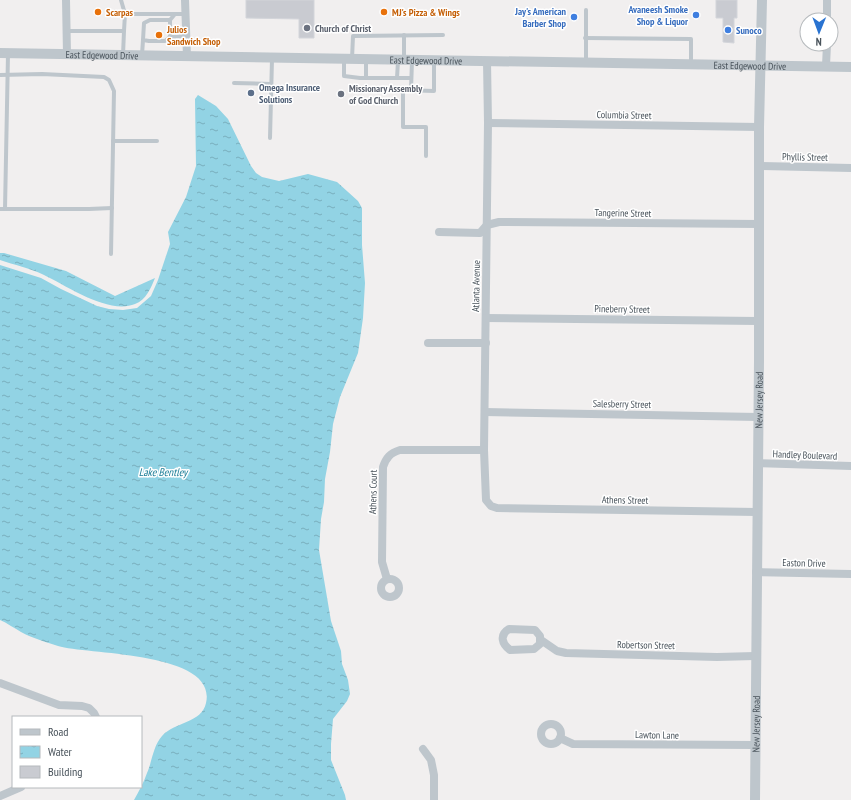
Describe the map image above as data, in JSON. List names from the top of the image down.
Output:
{
  "streets": {
    "street": [
      "East Edgewood Drive",
      "Columbia Street",
      "Phyllis Street",
      "Tangerine Street",
      "Atlanta Avenue",
      "Pineberry Street",
      "New Jersey Road",
      "Salesberry Street",
      "Handley Boulevard",
      "Athens Court",
      "Athens Street",
      "Easton Drive",
      "Robertson Street",
      "Lawton Lane"
    ]
  },
  "crossings": [
    ["East Edgewood Drive", "Atlanta Avenue"],
    ["East Edgewood Drive", "New Jersey Road"],
    ["Columbia Street", "Atlanta Avenue"],
    ["Columbia Street", "New Jersey Road"],
    ["Phyllis Street", "New Jersey Road"],
    ["Tangerine Street", "Atlanta Avenue"],
    ["Tangerine Street", "New Jersey Road"],
    ["Atlanta Avenue", "Pineberry Street"],
    ["Atlanta Avenue", "Salesberry Street"],
    ["Atlanta Avenue", "Athens Court"],
    ["Atlanta Avenue", "Athens Street"],
    ["Pineberry Street", "New Jersey Road"],
    ["New Jersey Road", "Salesberry Street"],
    ["New Jersey Road", "Handley Boulevard"],
    ["New Jersey Road", "Athens Street"],
    ["New Jersey Road", "Easton Drive"],
    ["New Jersey Road", "Robertson Street"],
    ["New Jersey Road", "Lawton Lane"]
  ],
  "water": ["Lake Bentley"],
  "places": [
    "Scarpas",
    "MJ's Pizza & Wings",
    "Avaneesh Smoke Shop & Liquor",
    "Jay's American Barber Shop",
    "Church of Christ",
    "Sunoco",
    "Julios Sandwich Shop",
    "Omega Insurance Solutions",
    "Missionary Assembly of God Church"
  ],
  "legend": ["Road", "Water", "Building"],
  "north": "bottom"
}
